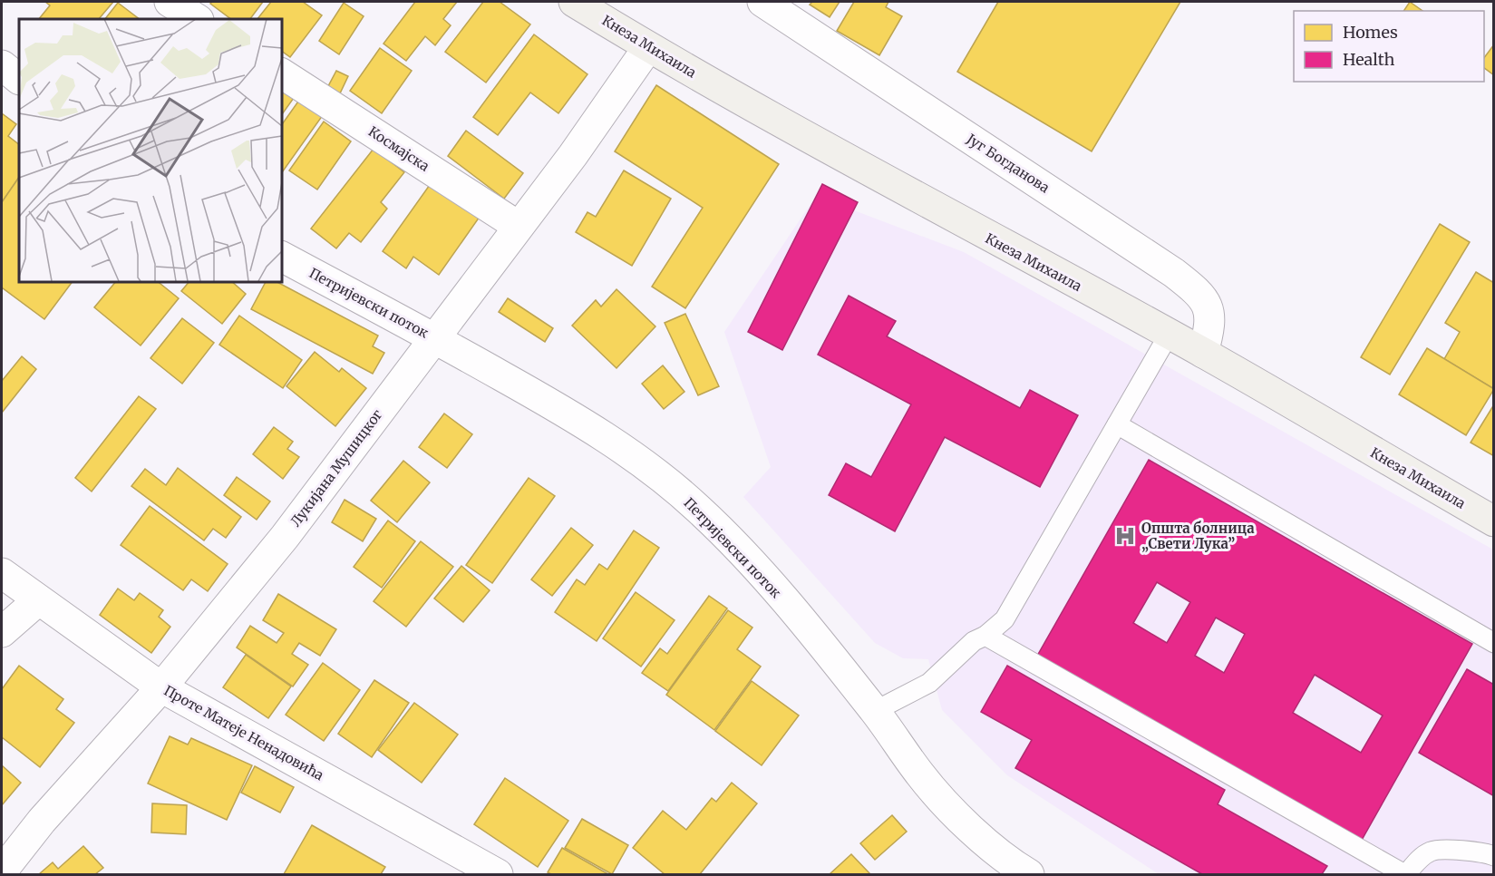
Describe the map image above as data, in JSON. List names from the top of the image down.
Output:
{
  "streets": {
    "main road": ["Кнеза Михаила"],
    "street": [
      "Космајска",
      "Југ Богданова",
      "Петријевски поток",
      "Лукијана Мушицког",
      "Проте Матеје Ненадовића"
    ]
  },
  "crossings": [
    ["Кнеза Михаила", "Југ Богданова"],
    ["Кнеза Михаила", "Лукијана Мушицког"],
    ["Космајска", "Лукијана Мушицког"],
    ["Петријевски поток", "Лукијана Мушицког"],
    ["Лукијана Мушицког", "Проте Матеје Ненадовића"]
  ],
  "places": {
    "hospital": ["Општа болница „Свети Лука”"]
  },
  "legend": ["Homes", "Health"]
}
